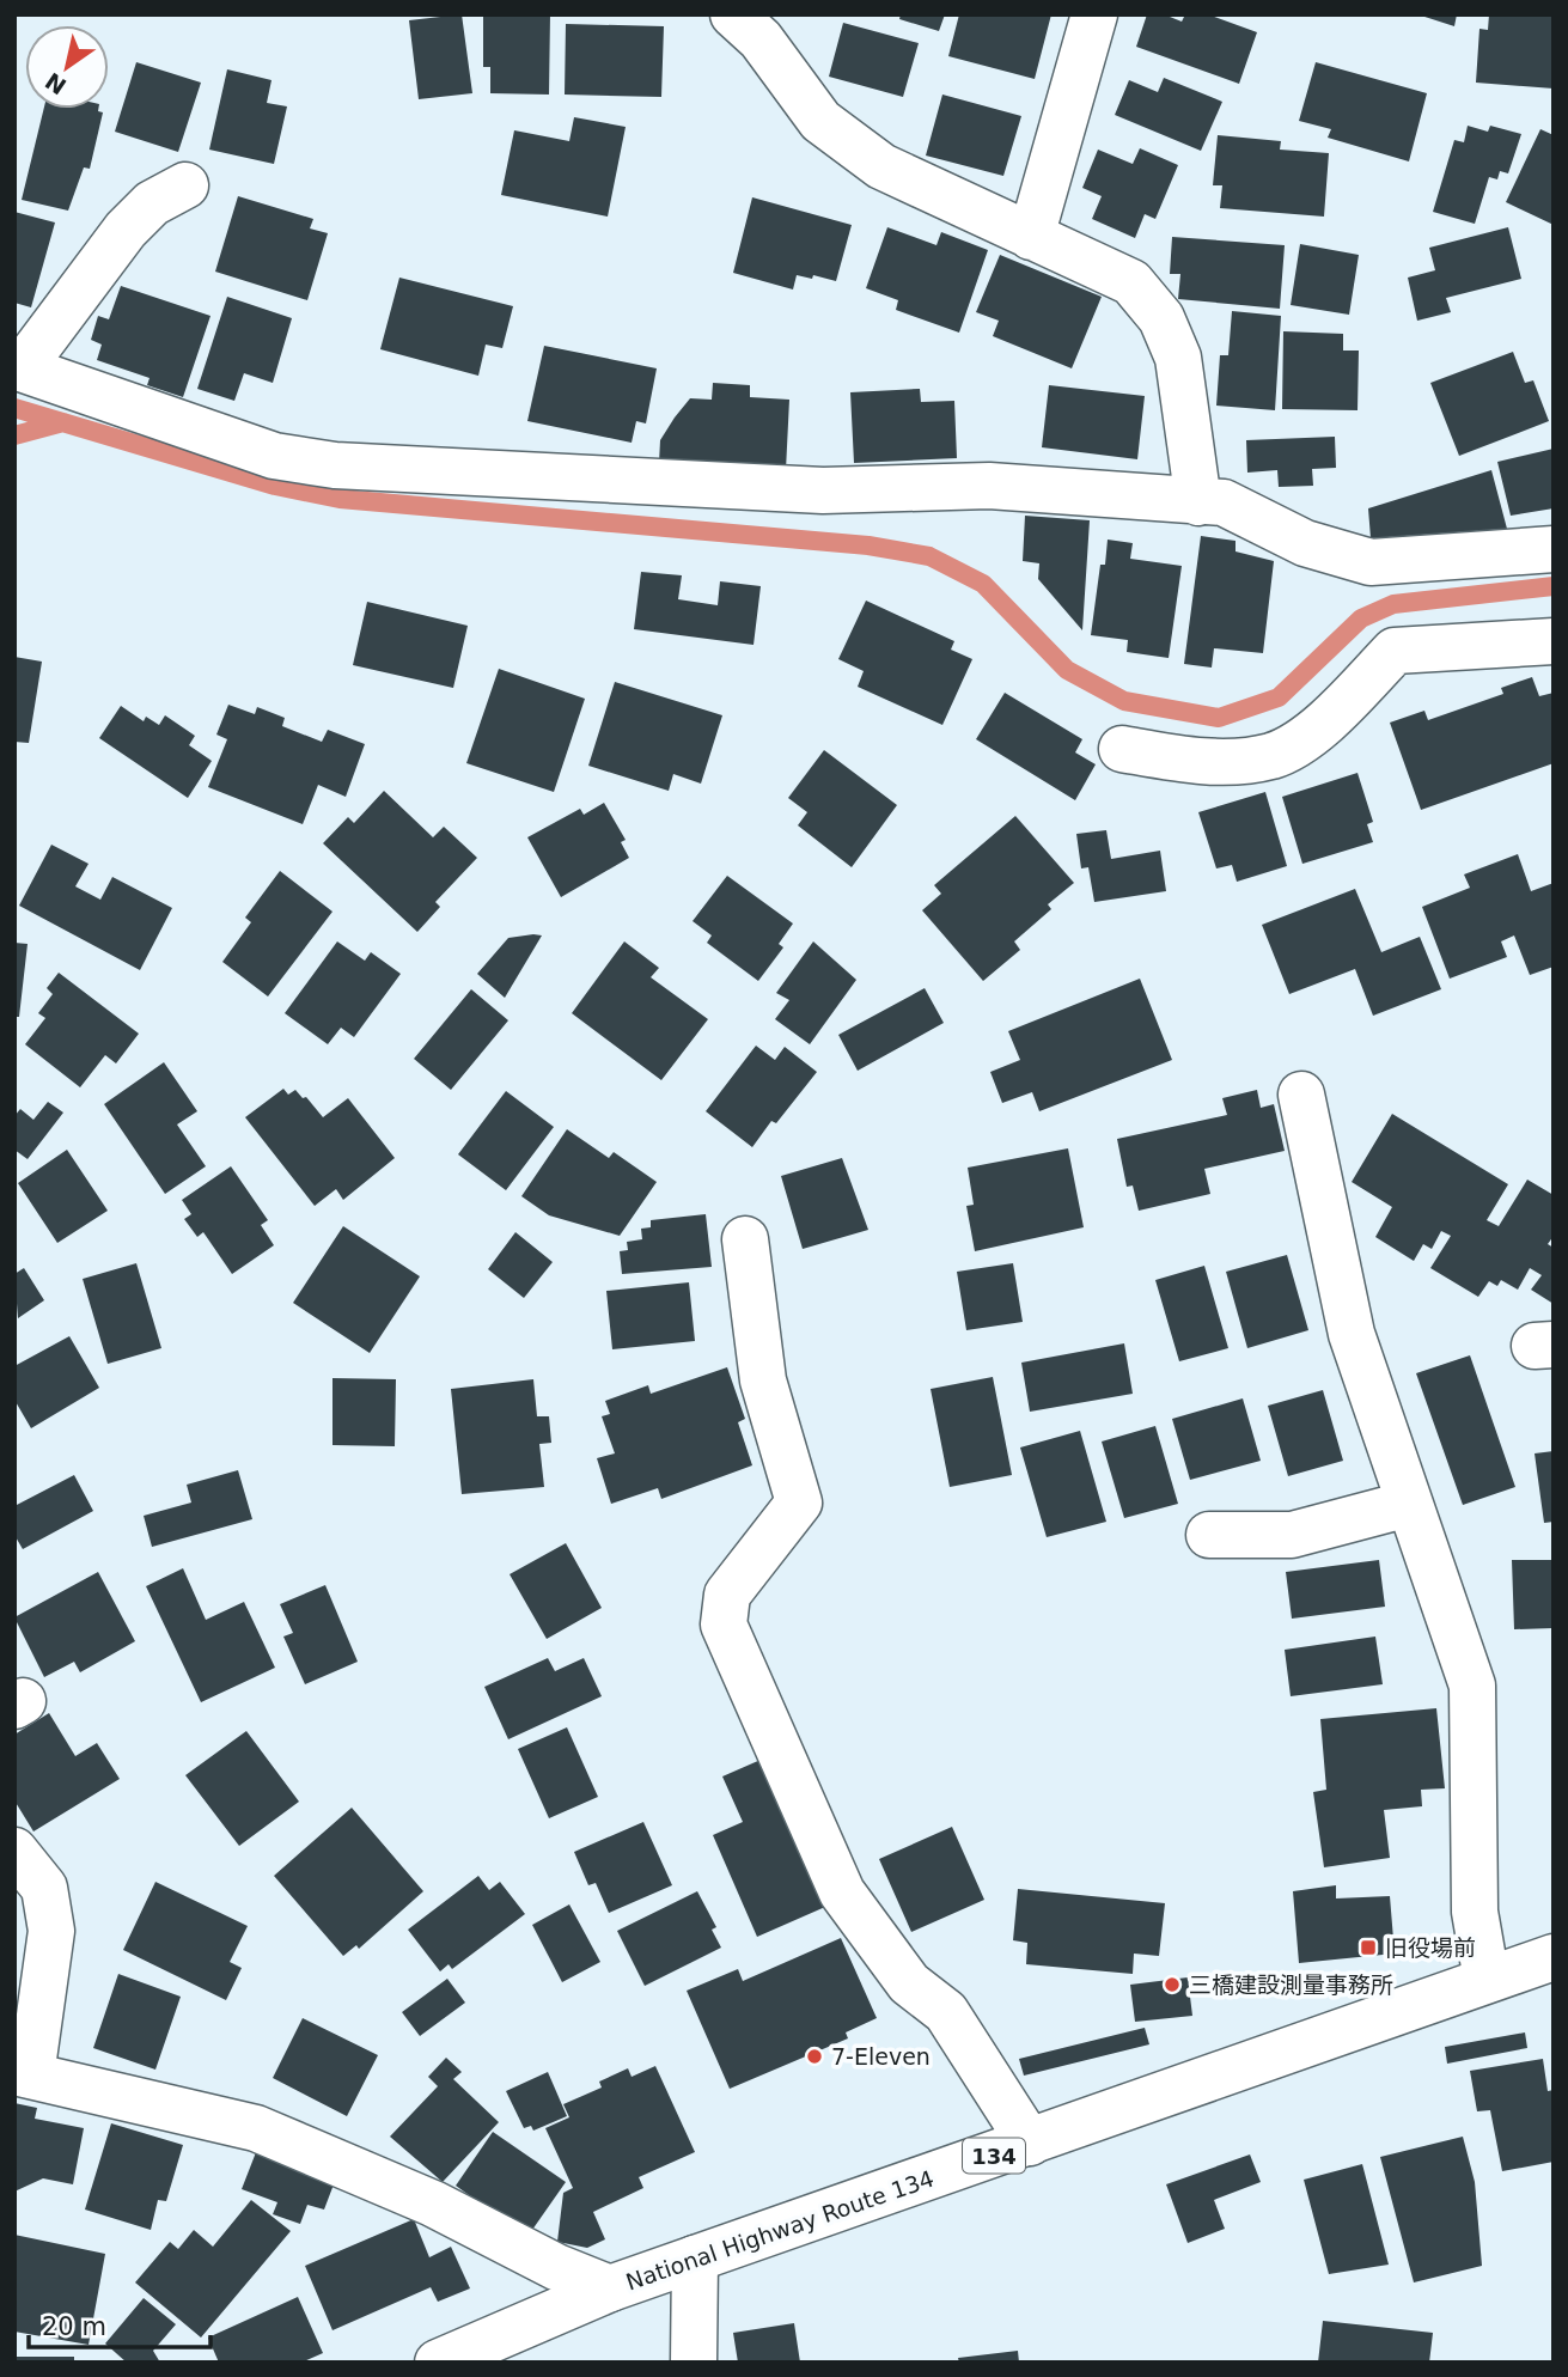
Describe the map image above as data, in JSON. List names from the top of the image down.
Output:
{
  "streets": {
    "main road": ["134", "National Highway Route 134"]
  },
  "places": {
    "transit": ["旧役場前"],
    "other": ["三橋建設測量事務所", "7-Eleven"]
  },
  "scale_bar": "20 m",
  "north": "bottom left"
}
